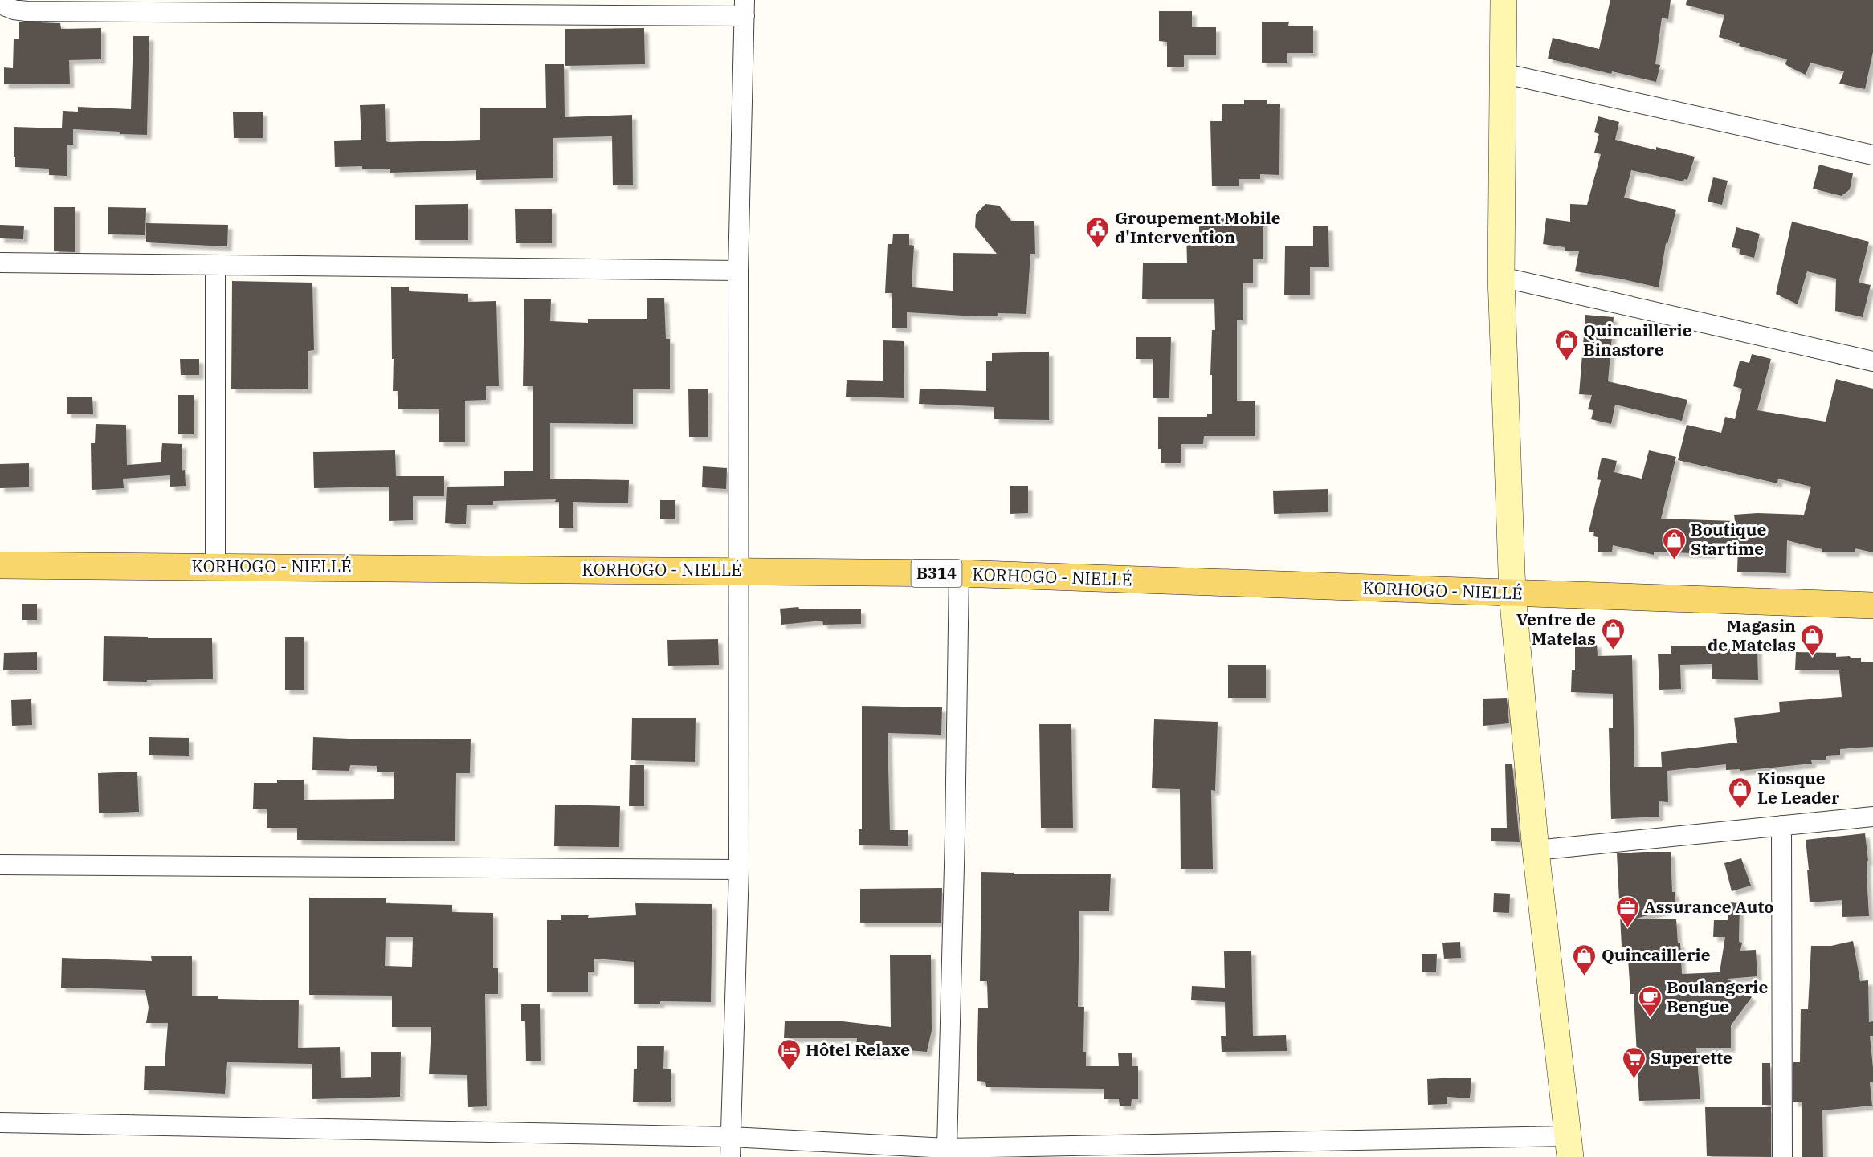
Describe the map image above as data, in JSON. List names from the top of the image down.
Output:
{
  "streets": {
    "main road": ["KORHOGO - NIELLÉ", "B314"]
  },
  "places": {
    "public building": ["Groupement Mobile d'Intervention"],
    "shop": [
      "Quincaillerie Binastore",
      "Boutique Startime",
      "Ventre de Matelas",
      "Magasin de Matelas",
      "Kiosque Le Leader",
      "Quincaillerie"
    ],
    "office": ["Assurance Auto"],
    "cafe": ["Boulangerie Bengue"],
    "hotel": ["Hôtel Relaxe"],
    "supermarket": ["Superette"]
  }
}
